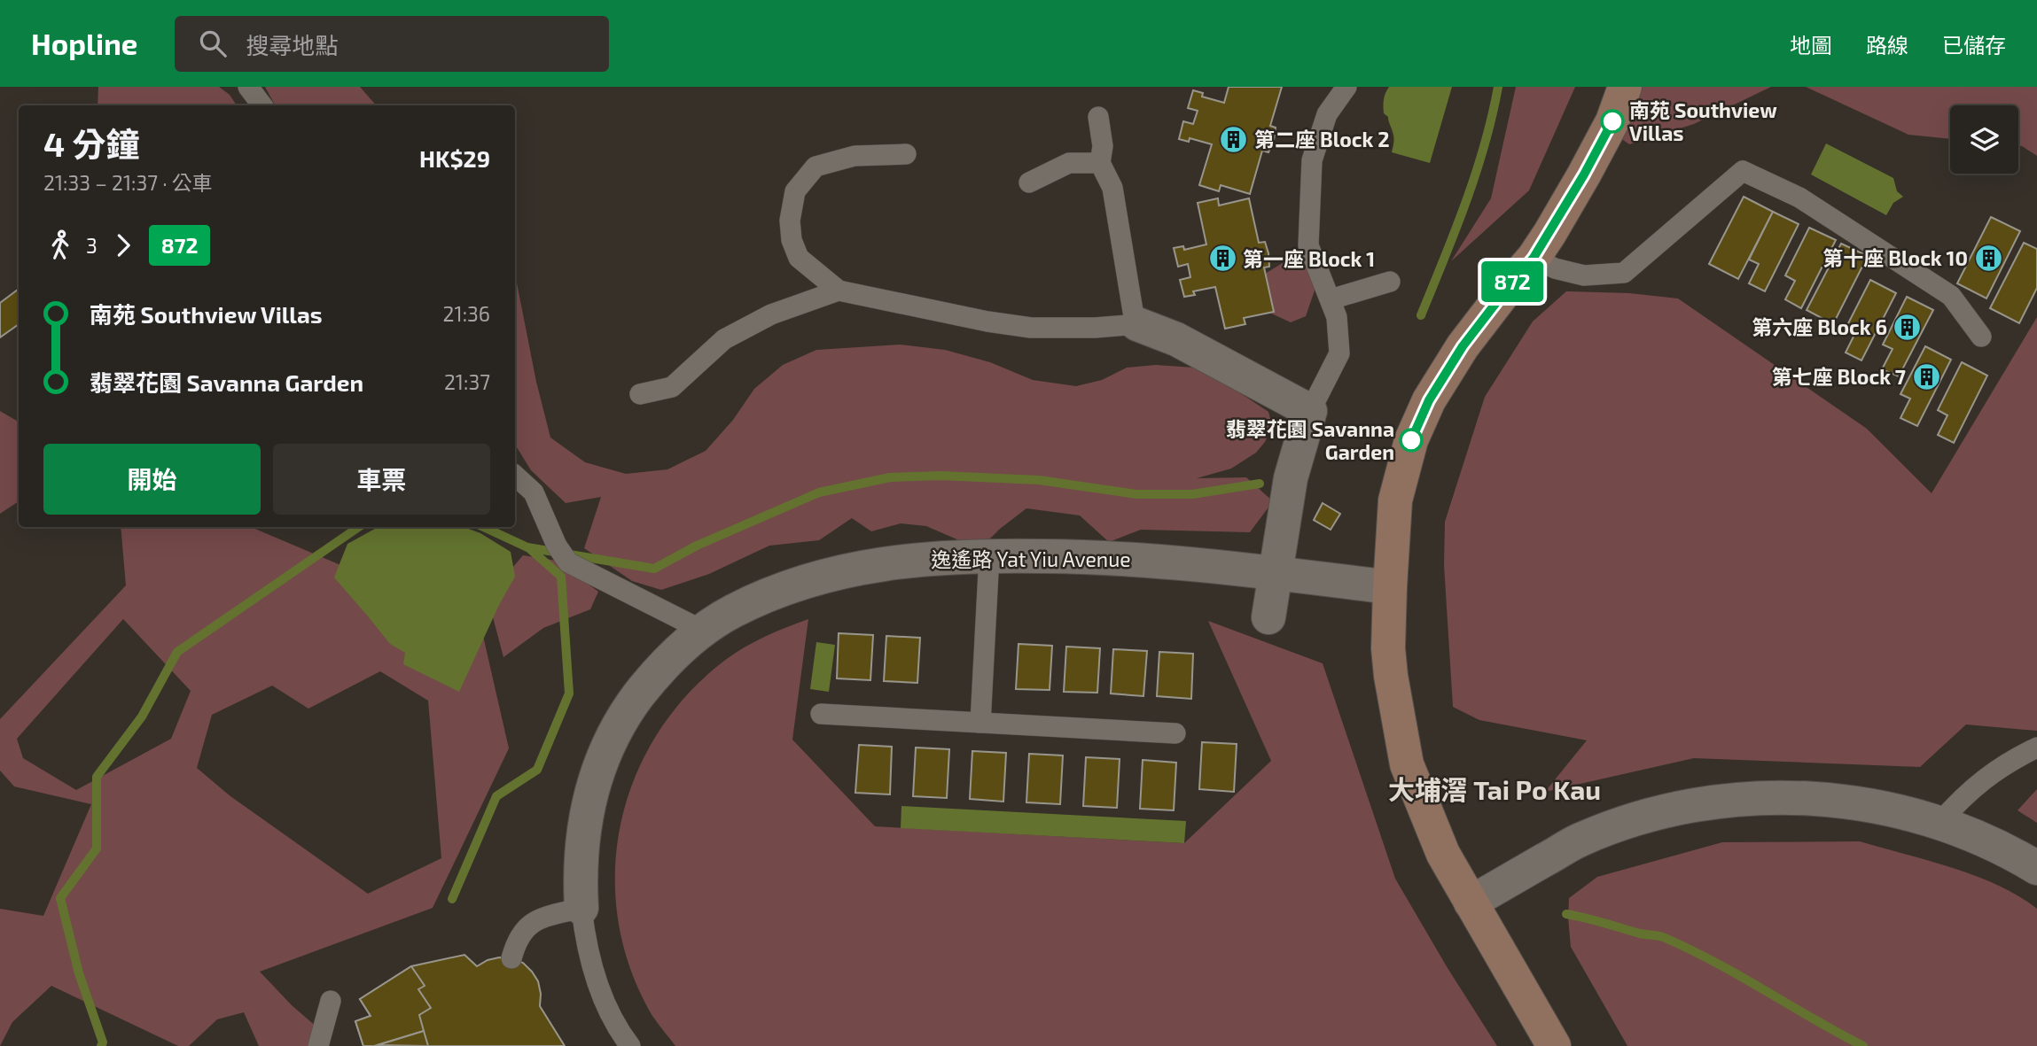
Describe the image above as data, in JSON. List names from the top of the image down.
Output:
{
  "streets": {
    "street": ["逸遙路 Yat Yiu Avenue"]
  },
  "districts": ["大埔滘 Tai Po Kau"],
  "places": {
    "other": ["南苑 Southview Villas", "翡翠花園 Savanna Garden"],
    "building": [
      "第二座 Block 2",
      "第十座 Block 10",
      "第一座 Block 1",
      "第六座 Block 6",
      "第七座 Block 7"
    ]
  },
  "lines": ["bus line 872"],
  "page": {
    "header": "Hopline",
    "search": "搜尋地點",
    "nav": ["地圖", "路線", "已儲存"],
    "on_map": "872",
    "heading": ["4 分鐘", "21:33 – 21:37 · 公車", "HK$29"],
    "legs": ["3", "872"],
    "list": [
      {
        "name": "南苑 Southview Villas",
        "value": "21:36"
      },
      {
        "name": "翡翠花園 Savanna Garden",
        "value": "21:37"
      }
    ],
    "buttons": ["開始", "車票"]
  }
}
